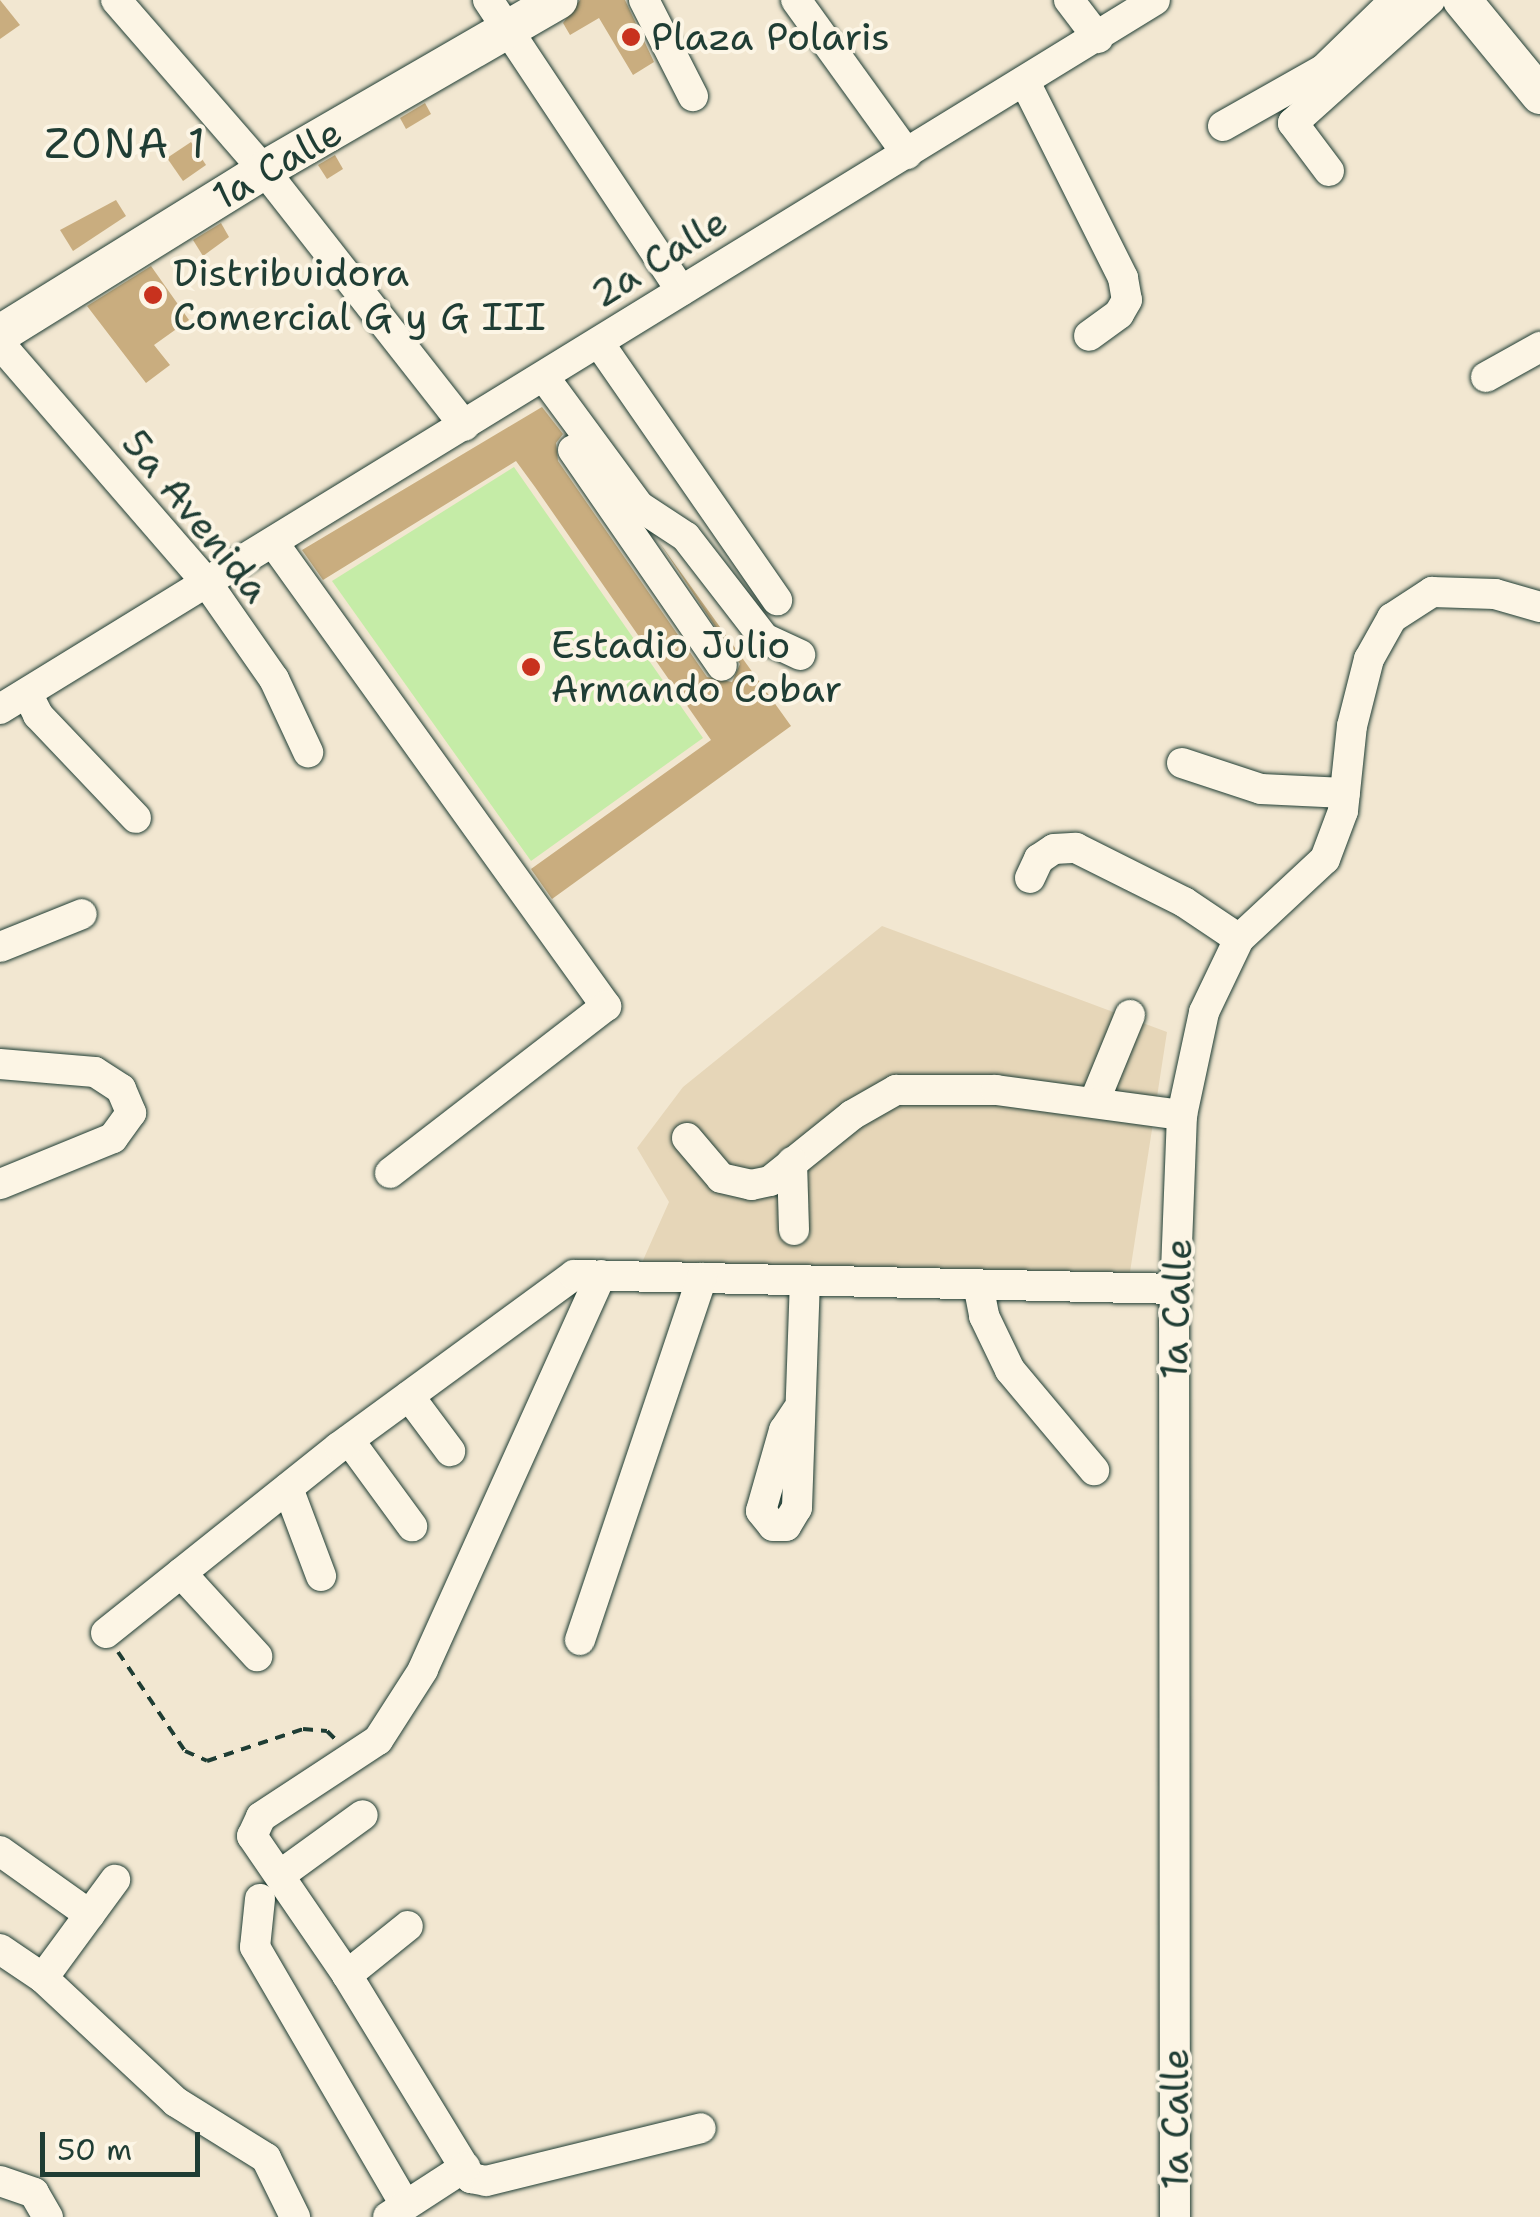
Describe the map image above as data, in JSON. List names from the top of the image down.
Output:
{
  "streets": {
    "main road": ["1a Calle"],
    "street": ["2a Calle", "5a Avenida"]
  },
  "crossings": [
    ["2a Calle", "5a Avenida"]
  ],
  "districts": ["ZONA 1"],
  "places": ["Plaza Polaris", "Distribuidora Comercial G y G III", "Estadio Julio Armando Cobar"],
  "scale_bar": "50 m"
}
